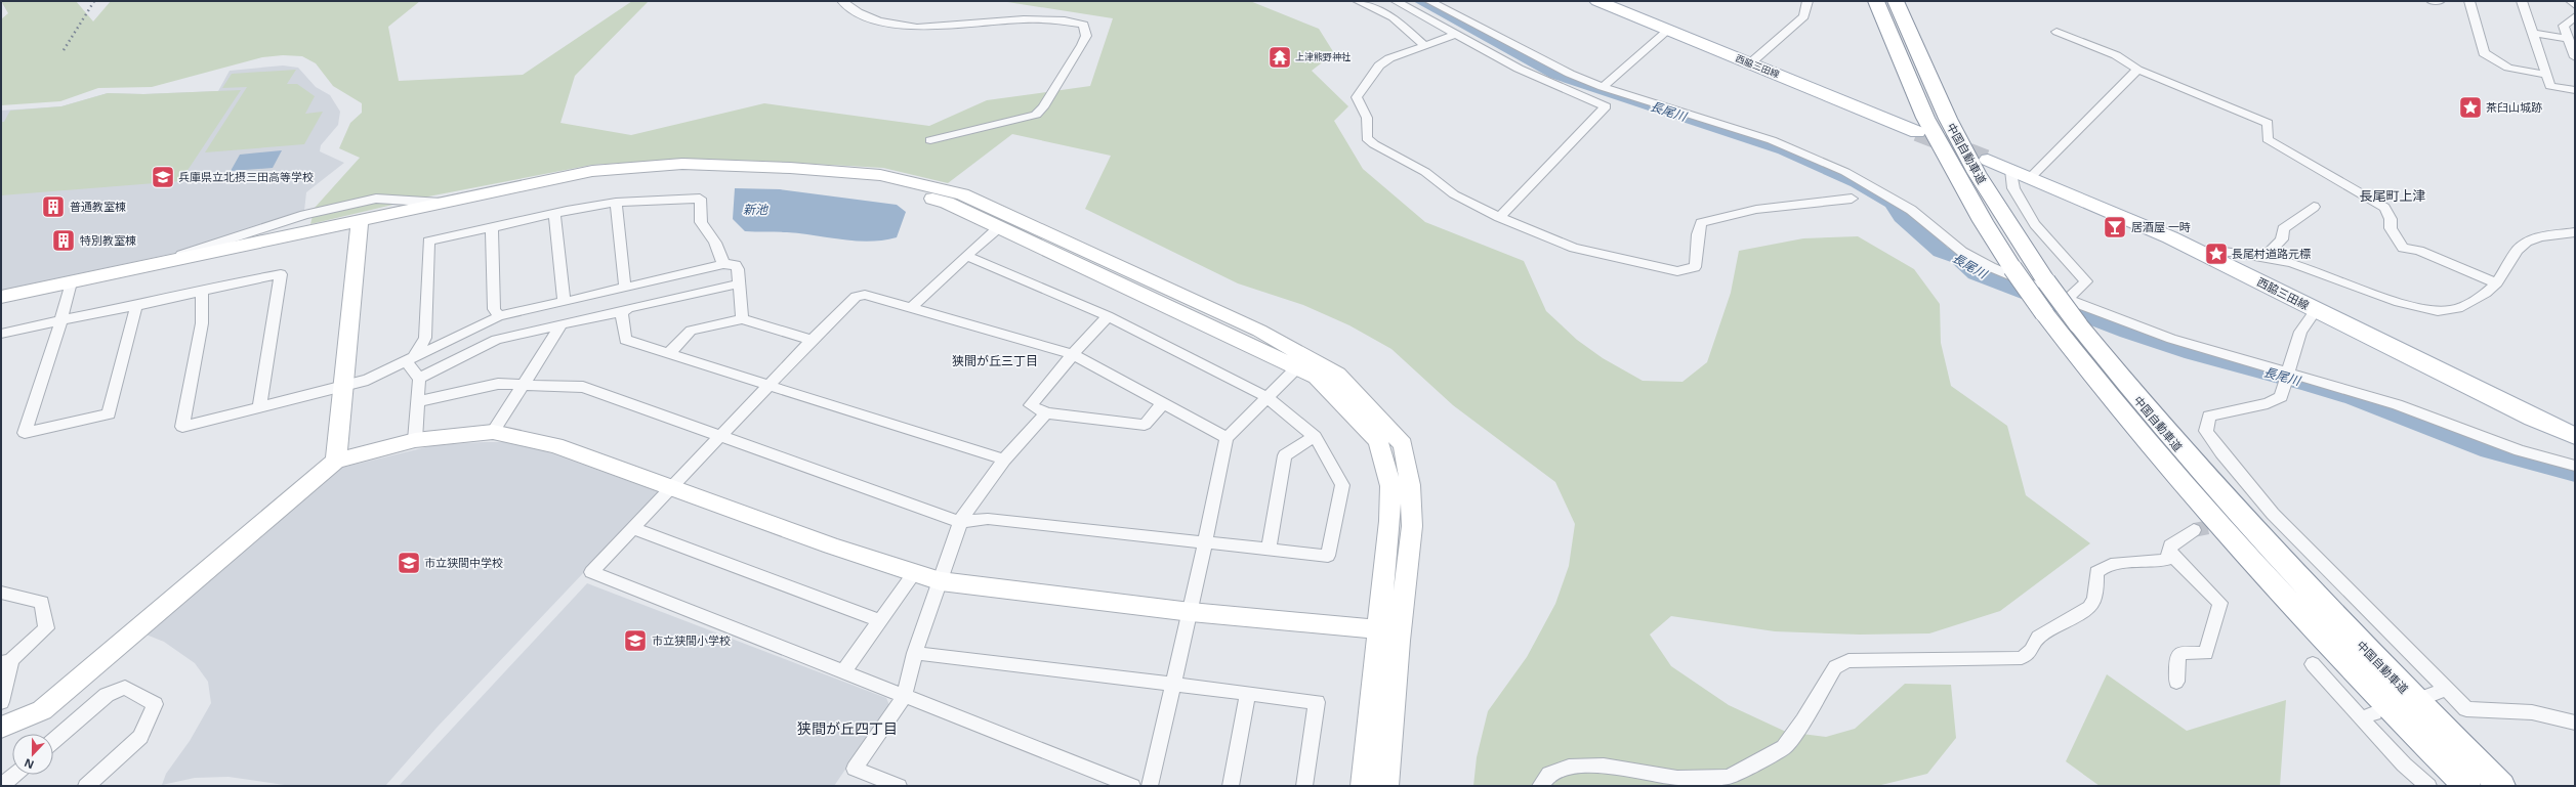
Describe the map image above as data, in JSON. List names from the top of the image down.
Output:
{
  "streets": {
    "highway": ["中国自動車道"],
    "main road": ["西脇三田線"]
  },
  "districts": ["長尾町上津", "狭間が丘三丁目", "狭間が丘四丁目"],
  "water": ["長尾川", "新池"],
  "places": {
    "temple": ["上津熊野神社"],
    "place": ["茶臼山城跡", "長尾村道路元標"],
    "school or university": ["兵庫県立北摂三田高等学校", "市立狭間中学校", "市立狭間小学校"],
    "building": ["普通教室棟", "特別教室棟"],
    "bar": ["居酒屋 一時"]
  },
  "north": "bottom"
}
